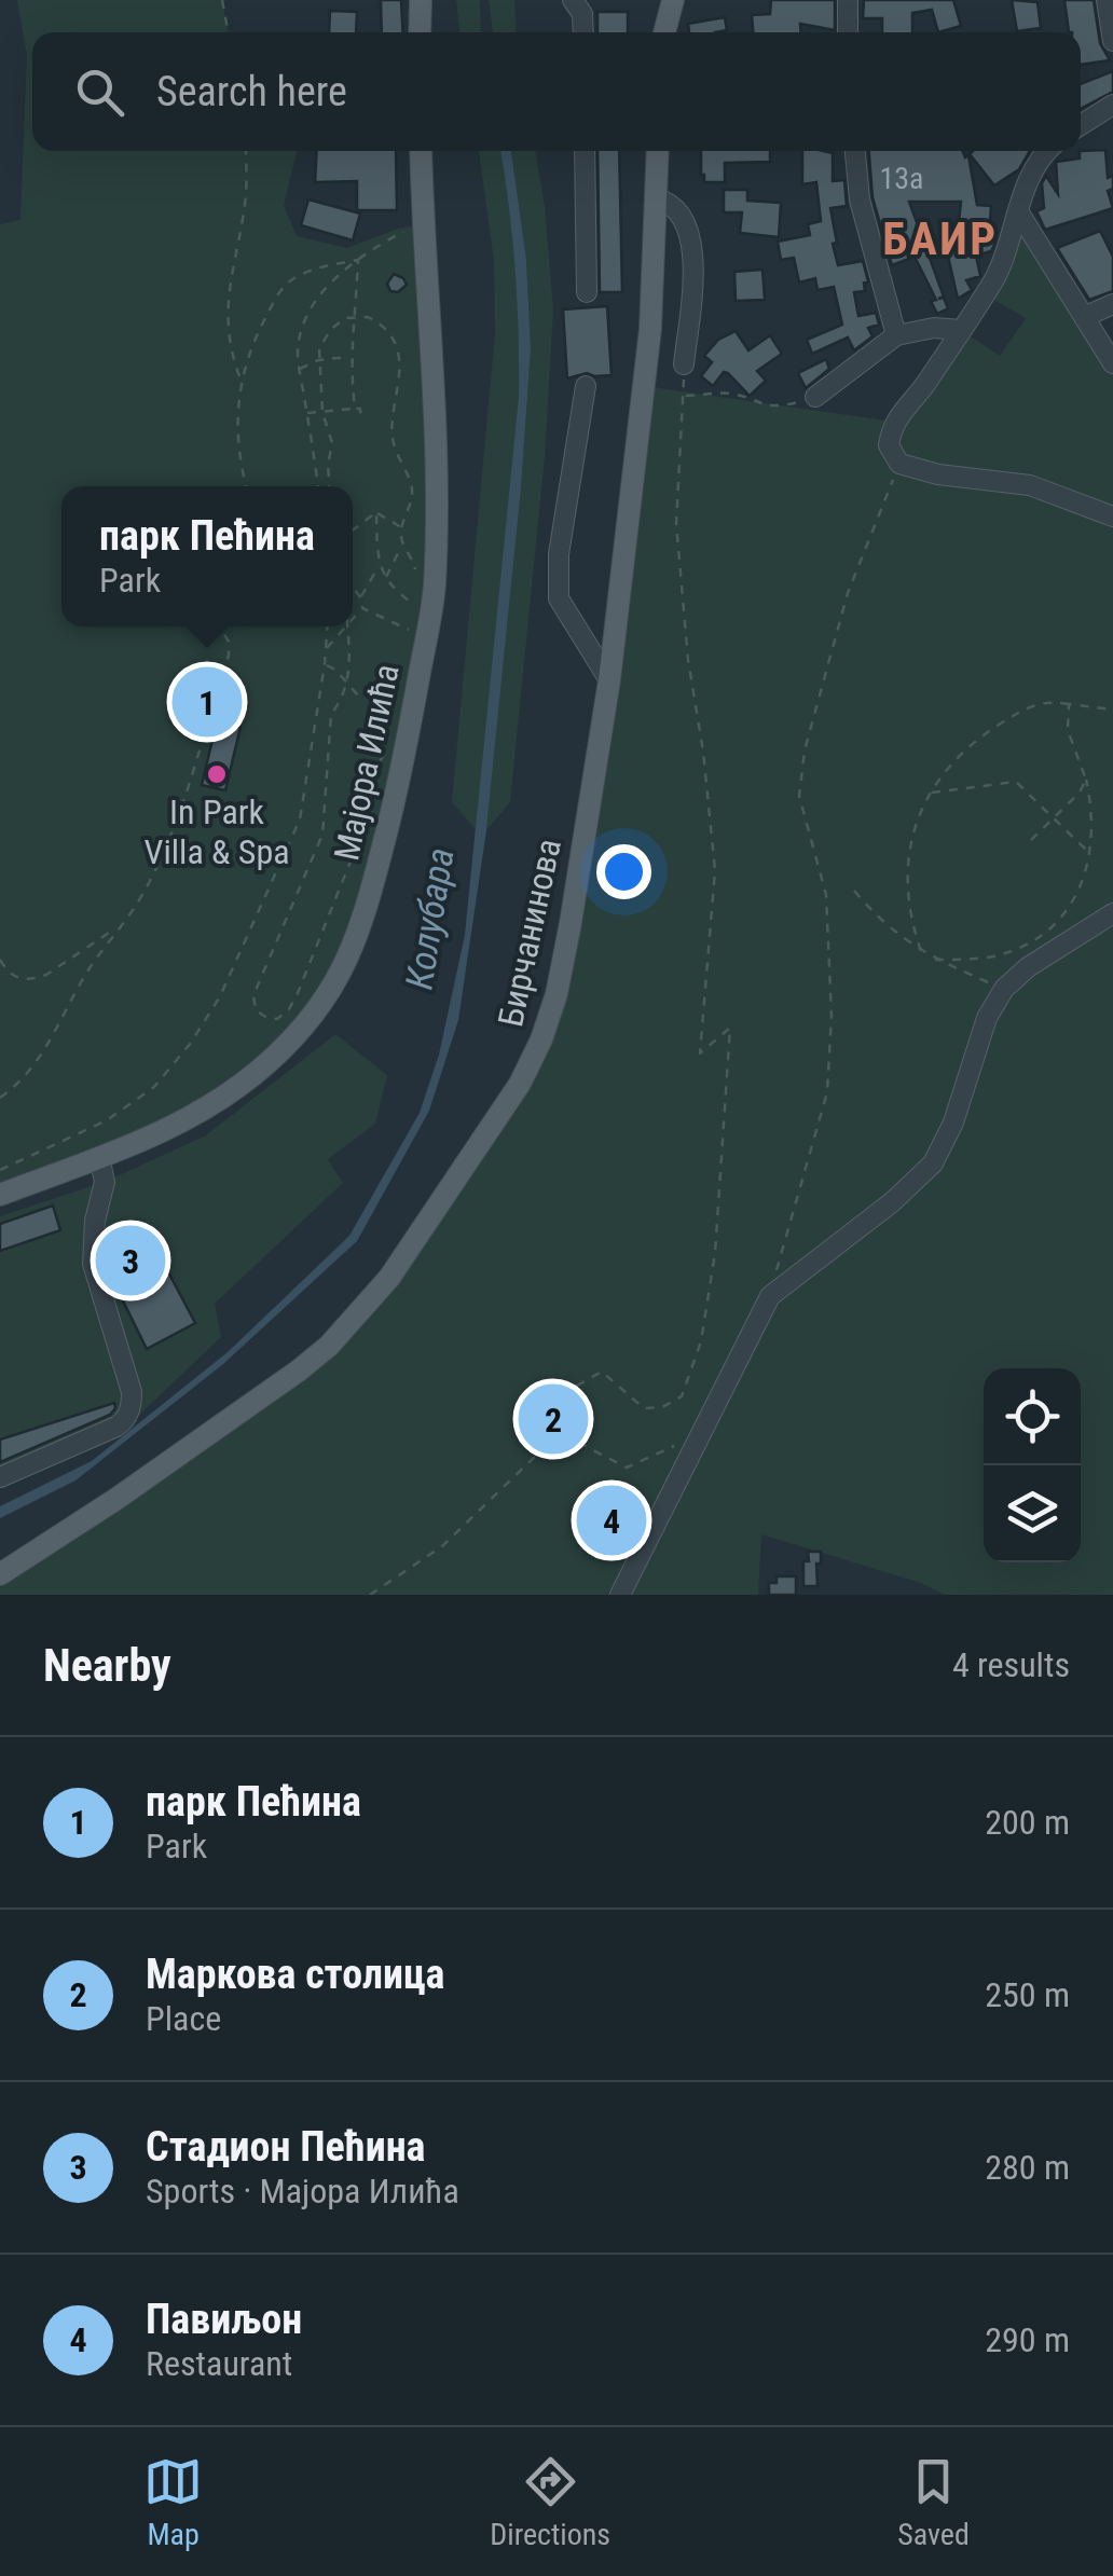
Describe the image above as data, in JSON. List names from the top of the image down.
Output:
{
  "streets": {
    "main road": ["Мајора Илића", "Бирчанинова"]
  },
  "districts": ["БАИР"],
  "water": ["Колубара"],
  "places": ["In Park Villa & Spa"],
  "house_numbers": ["13a"],
  "page": {
    "search": "Search here",
    "popup": ["парк Пећина", "Park"],
    "pins": [
      "1",
      "3",
      "2",
      "4"
    ],
    "heading": ["Nearby", "4 results"],
    "list": [
      {
        "mark": "1",
        "name": "парк Пећина",
        "note": "Park",
        "value": "200 m"
      },
      {
        "mark": "2",
        "name": "Маркова столица",
        "note": "Place",
        "value": "250 m"
      },
      {
        "mark": "3",
        "name": "Стадион Пећина",
        "note": "Sports · Мајора Илића",
        "value": "280 m"
      },
      {
        "mark": "4",
        "name": "Павиљон",
        "note": "Restaurant",
        "value": "290 m"
      }
    ],
    "nav": ["Map", "Directions", "Saved"]
  }
}
